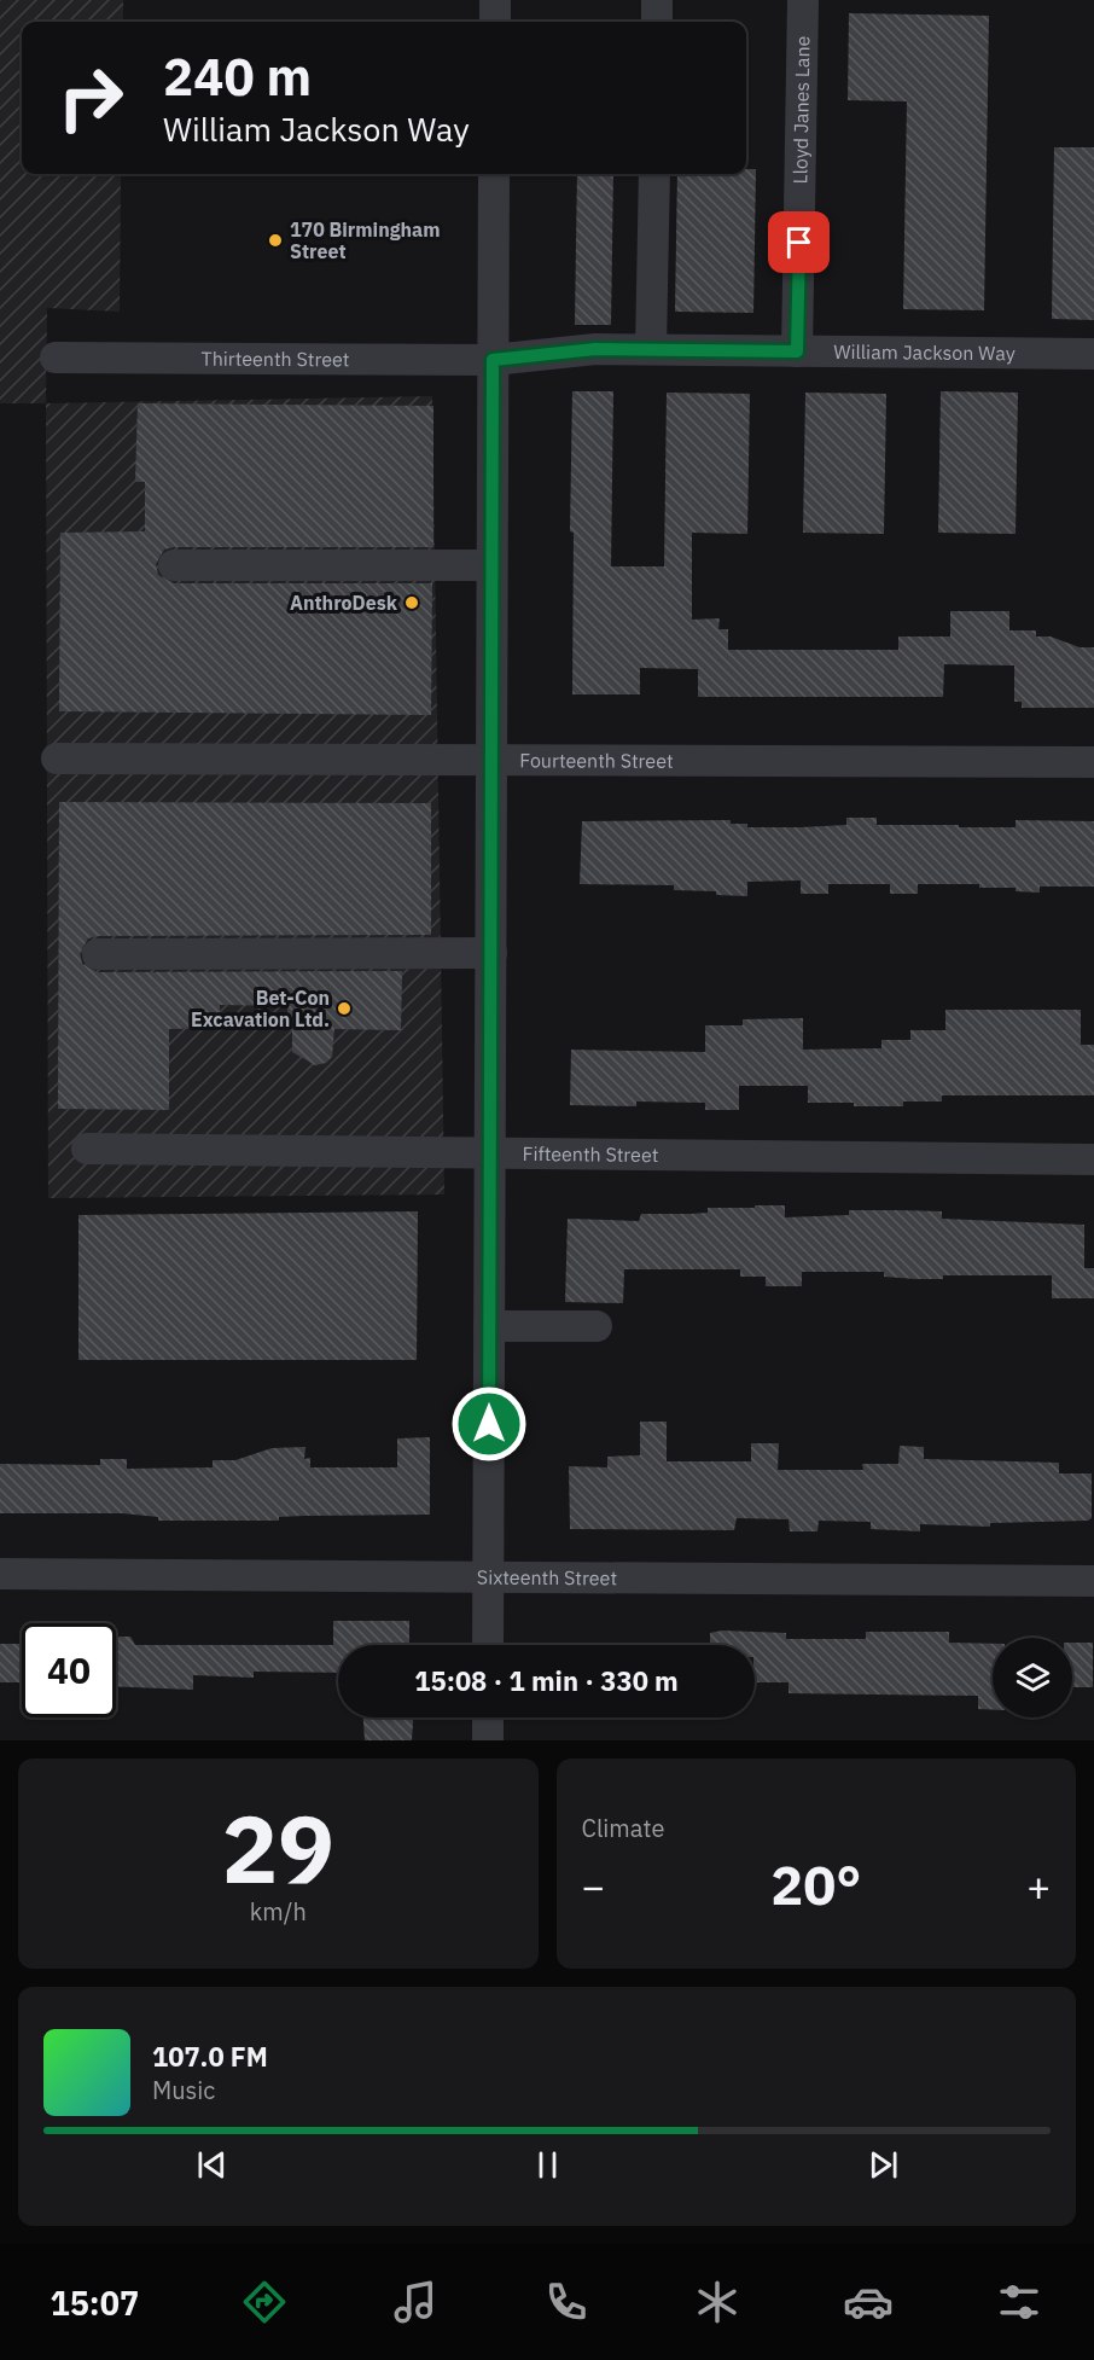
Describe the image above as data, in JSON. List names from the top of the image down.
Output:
{
  "streets": {
    "street": [
      "Lloyd Janes Lane",
      "William Jackson Way",
      "Thirteenth Street",
      "Fourteenth Street",
      "Fifteenth Street",
      "Sixteenth Street"
    ]
  },
  "crossings": [
    ["Lloyd Janes Lane", "William Jackson Way"],
    ["William Jackson Way", "Thirteenth Street"]
  ],
  "places": ["170 Birmingham Street", "AnthroDesk", "Bet-Con Excavation Ltd."],
  "page": {
    "turn": ["240 m", "William Jackson Way"],
    "limit": "40",
    "trip": "15:08 · 1 min · 330 m",
    "tile": [
      ["29", "km/h"],
      "Climate"
    ],
    "heat": ["−", "20°", "+"],
    "song": ["107.0 FM", "Music"],
    "tabs": "15:07"
  }
}
